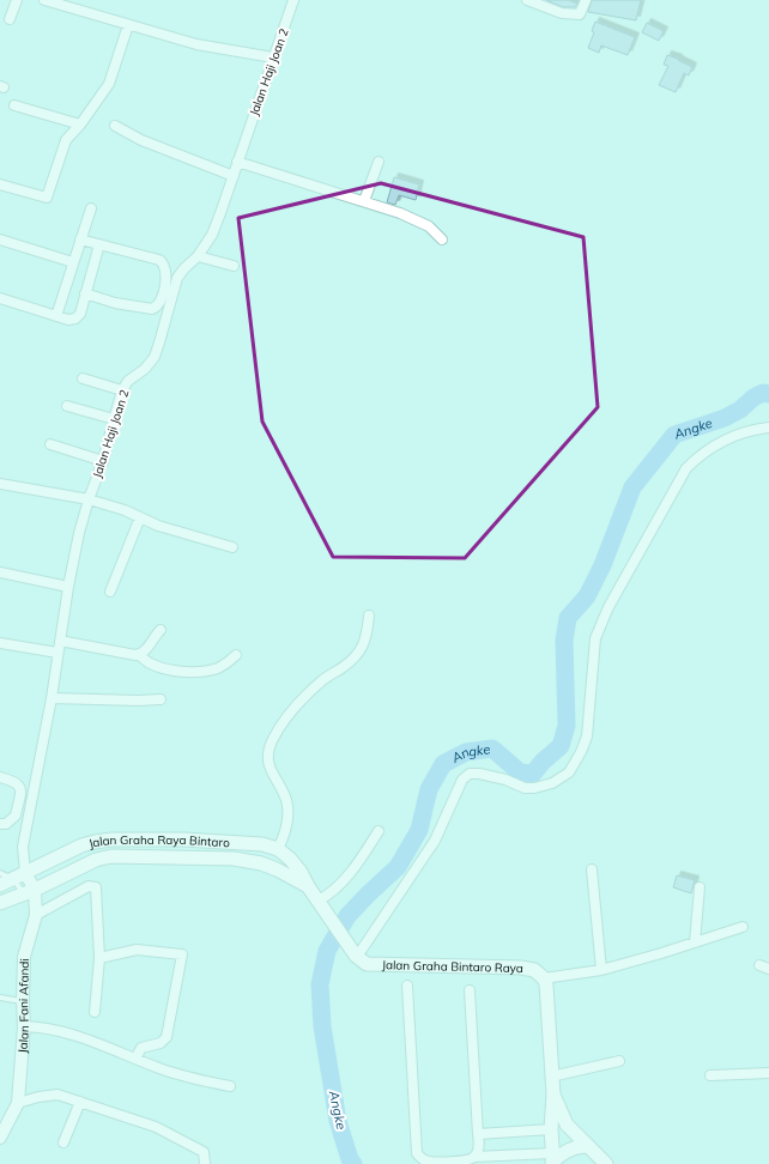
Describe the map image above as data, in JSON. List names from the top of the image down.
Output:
{
  "streets": {
    "main road": ["Jalan Graha Raya Bintaro", "Jalan Graha Bintaro Raya"],
    "street": ["Jalan Haji Joan 2", "Jalan Fani Afandi"]
  },
  "crossings": [
    ["Jalan Haji Joan 2", "Jalan Graha Raya Bintaro"],
    ["Jalan Haji Joan 2", "Jalan Fani Afandi"],
    ["Jalan Graha Raya Bintaro", "Jalan Fani Afandi"]
  ],
  "water": ["Angke"]
}
